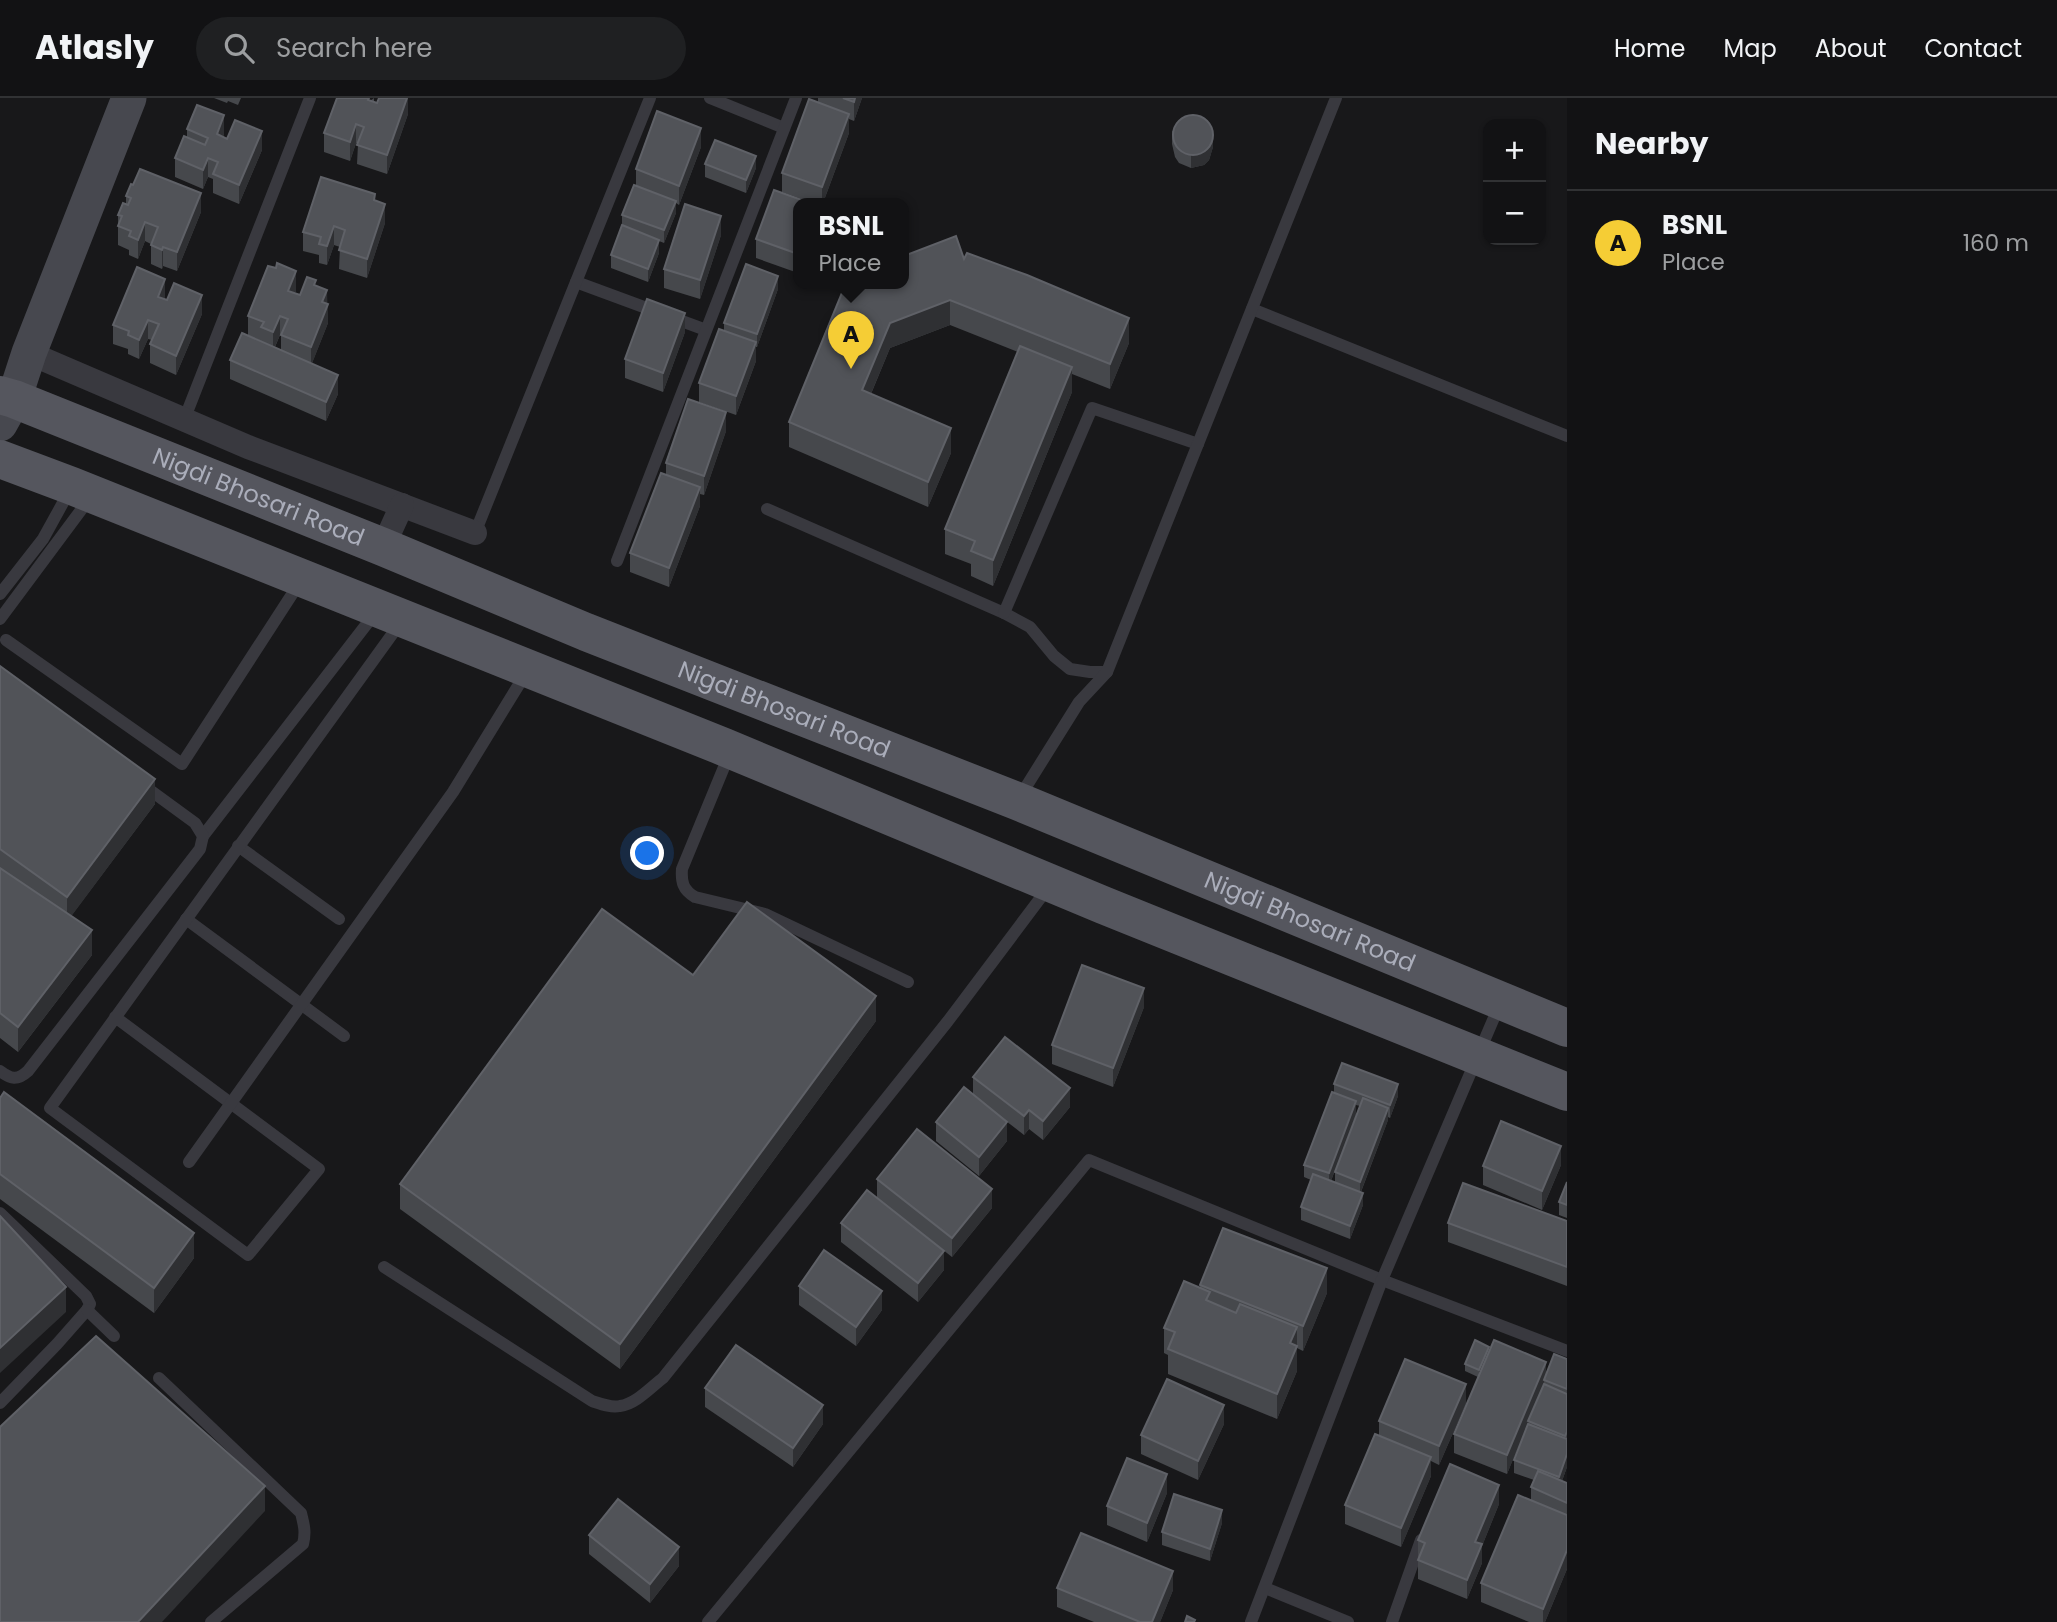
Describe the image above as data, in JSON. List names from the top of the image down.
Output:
{
  "streets": {
    "main road": ["Nigdi Bhosari Road"]
  },
  "page": {
    "header": "Atlasly",
    "search": "Search here",
    "nav": [
      "Home",
      "Map",
      "About",
      "Contact"
    ],
    "heading": "Nearby",
    "map_buttons": ["+", "−"],
    "list": [
      {
        "mark": "A",
        "name": "BSNL",
        "note": "Place",
        "value": "160 m"
      }
    ],
    "popup": ["BSNL", "Place"],
    "pins": "A"
  }
}
